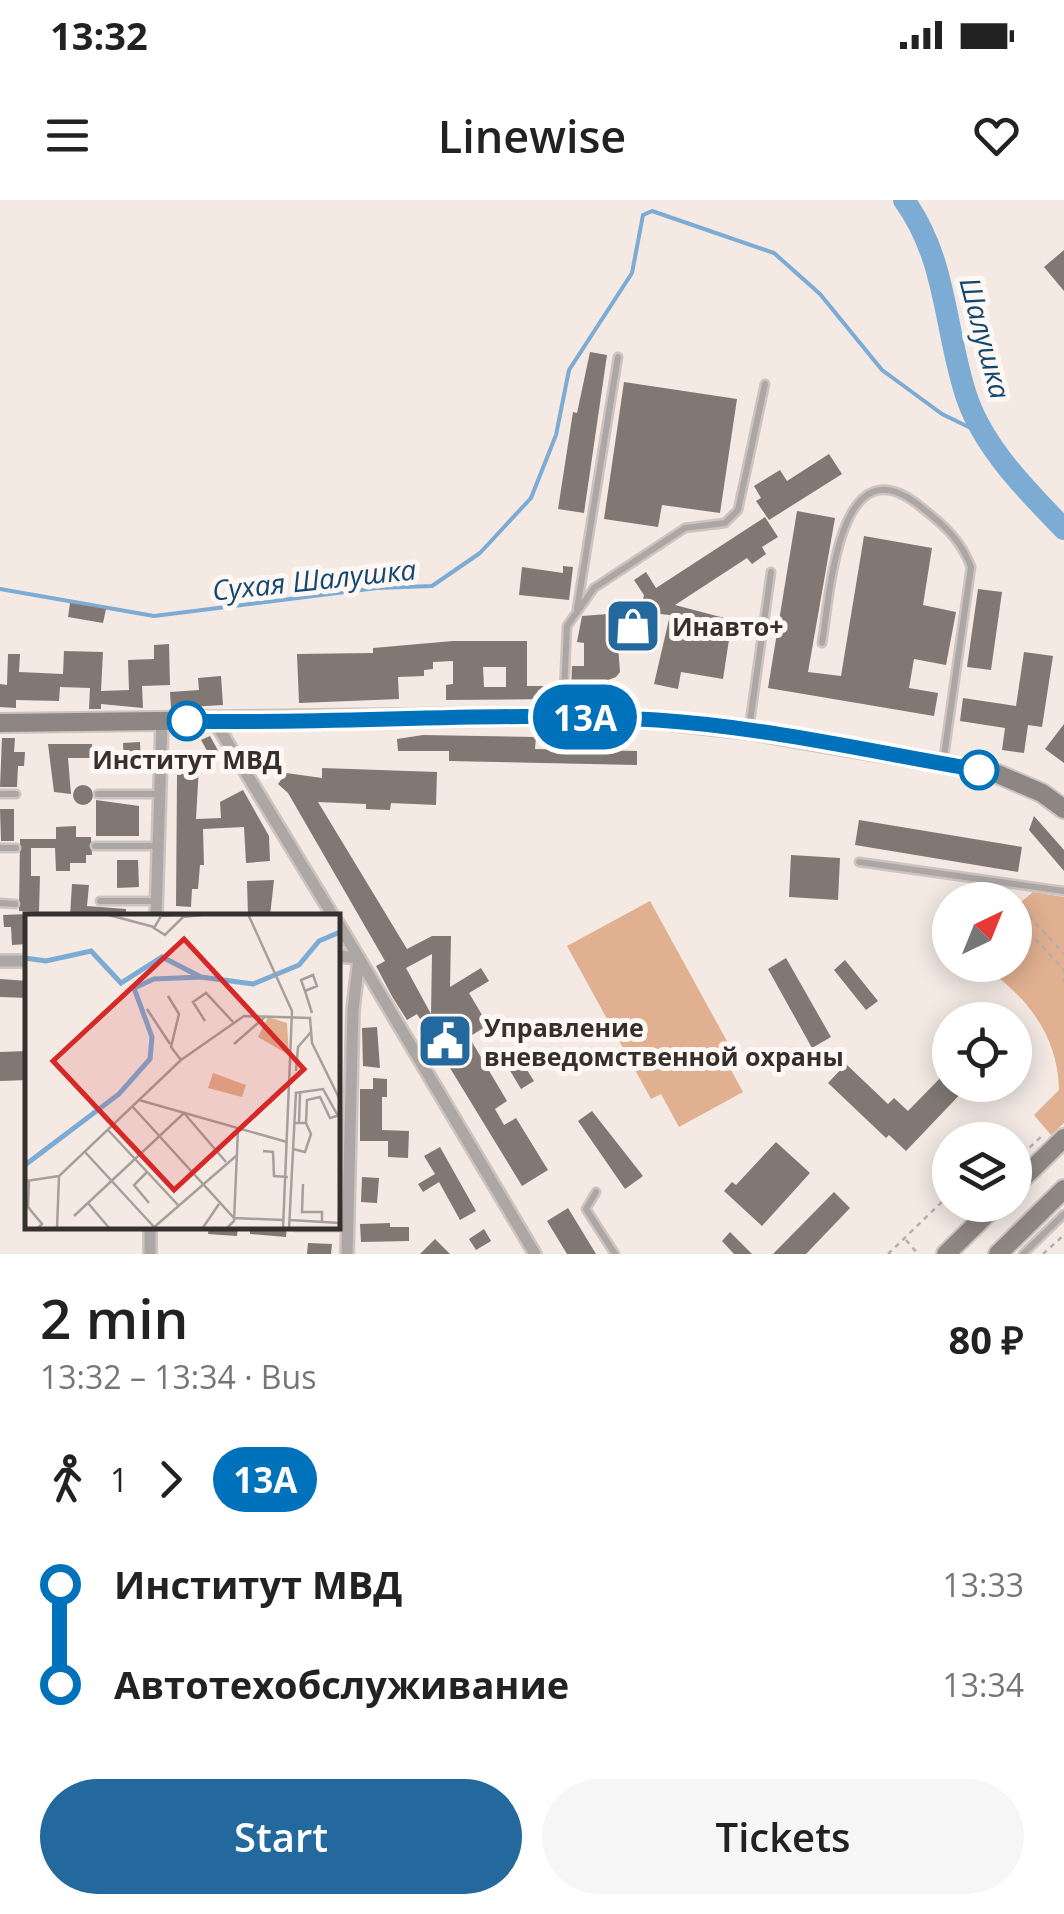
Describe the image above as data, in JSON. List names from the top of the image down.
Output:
{
  "water": ["Шалушка", "Сухая Шалушка"],
  "places": {
    "shop": ["Инавто+"],
    "other": ["Институт МВД"],
    "public building": ["Управление вневедомственной охраны"]
  },
  "lines": ["bus line 13А"],
  "north": "top right",
  "page": {
    "status": "13:32",
    "header": "Linewise",
    "on_map": "13А",
    "heading": ["2 min", "13:32 – 13:34 · Bus", "80 ₽"],
    "legs": ["1", "13А"],
    "list": [
      {
        "name": "Институт МВД",
        "value": "13:33"
      },
      {
        "name": "Автотехобслуживание",
        "value": "13:34"
      }
    ],
    "buttons": ["Start", "Tickets"]
  }
}
